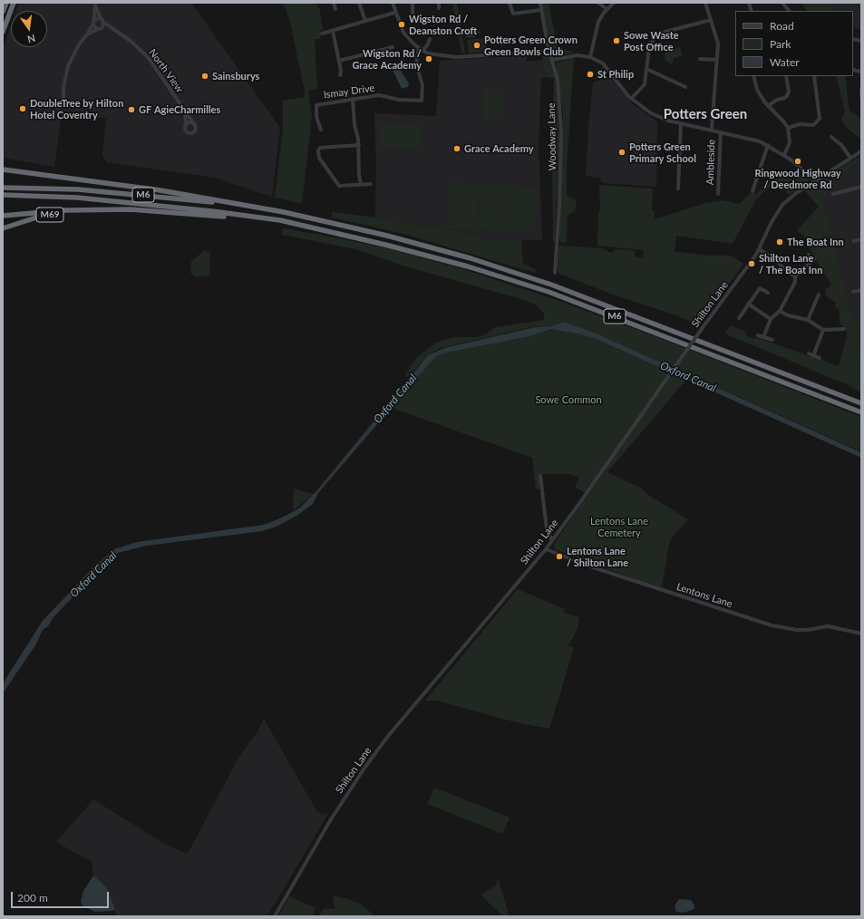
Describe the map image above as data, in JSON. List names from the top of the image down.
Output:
{
  "streets": {
    "highway": ["M6", "M69"],
    "street": [
      "North View",
      "Ismay Drive",
      "Woodway Lane",
      "Ambleside",
      "Shilton Lane",
      "Lentons Lane"
    ]
  },
  "crossings": [
    ["Shilton Lane", "Lentons Lane"]
  ],
  "districts": ["Potters Green"],
  "water": ["Oxford Canal"],
  "parks": ["Sowe Common", "Lentons Lane Cemetery"],
  "places": [
    "Wigston Rd / Deanston Croft",
    "Sowe Waste Post Office",
    "Potters Green Crown Green Bowls Club",
    "Wigston Rd / Grace Academy",
    "St Philip",
    "Sainsburys",
    "DoubleTree by Hilton Hotel Coventry",
    "GF AgieCharmilles",
    "Grace Academy",
    "Potters Green Primary School",
    "Ringwood Highway / Deedmore Rd",
    "The Boat Inn",
    "Shilton Lane / The Boat Inn",
    "Lentons Lane / Shilton Lane"
  ],
  "legend": ["Road", "Park", "Water"],
  "scale_bar": "200 m",
  "north": "bottom"
}
